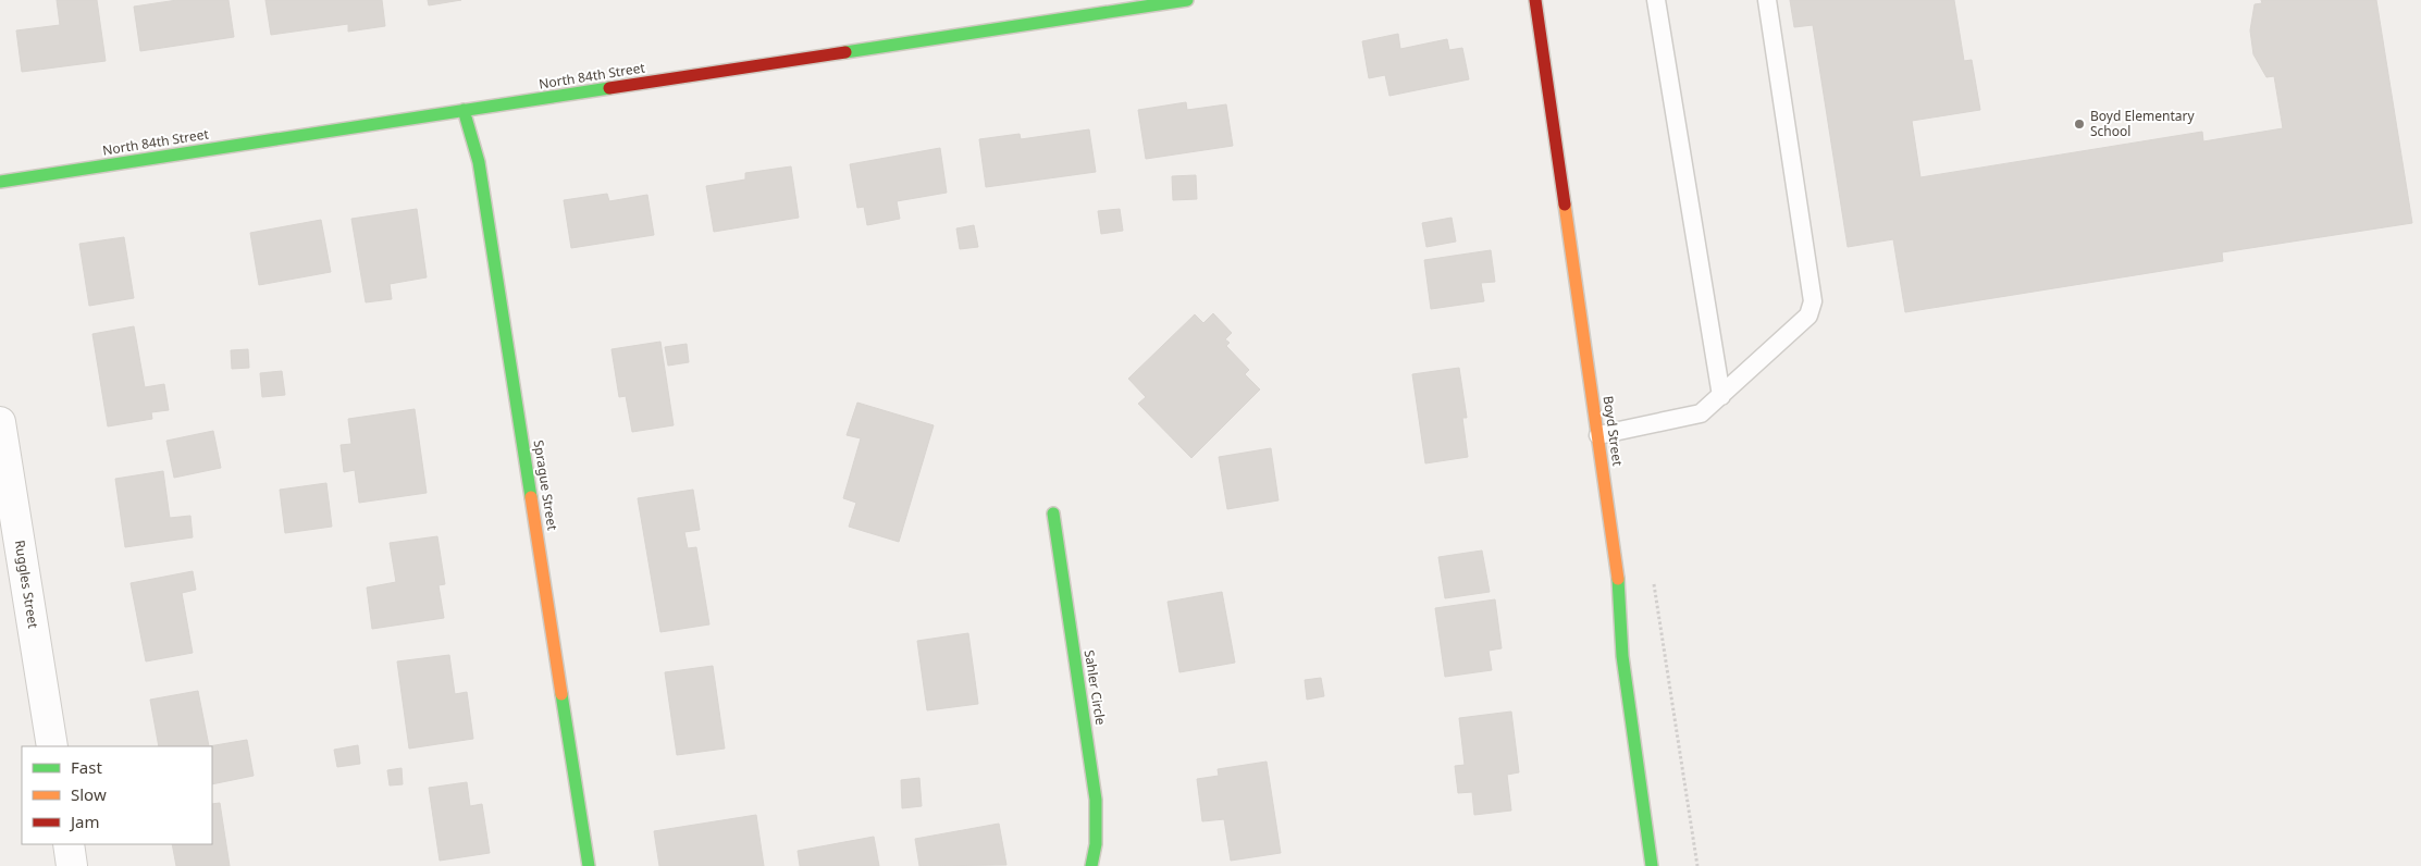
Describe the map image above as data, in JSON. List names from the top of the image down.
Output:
{
  "streets": {
    "street": [
      "North 84th Street",
      "Boyd Street",
      "Sprague Street",
      "Ruggles Street",
      "Sahler Circle"
    ]
  },
  "crossings": [
    ["North 84th Street", "Sprague Street"]
  ],
  "places": ["Boyd Elementary School"],
  "legend": ["Fast", "Slow", "Jam"]
}
